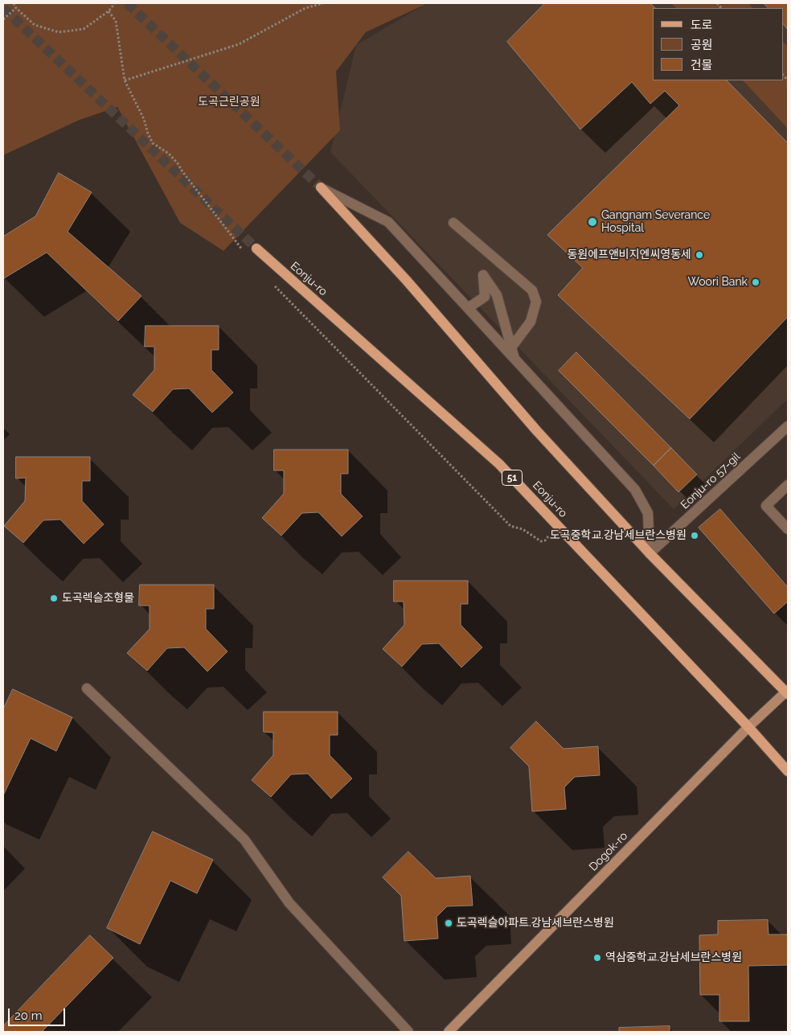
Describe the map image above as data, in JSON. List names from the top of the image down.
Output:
{
  "streets": {
    "main road": ["Eonju-ro", "51", "Dogok-ro"],
    "street": ["Eonju-ro 57-gil"]
  },
  "crossings": [
    ["Eonju-ro", "Dogok-ro"]
  ],
  "parks": ["도곡근린공원"],
  "places": [
    "Gangnam Severance Hospital",
    "동원에프앤비지엔씨영동세",
    "Woori Bank",
    "도곡중학교.강남세브란스병원",
    "도곡렉슬조형물",
    "도곡렉슬아파트.강남세브란스병원",
    "역삼중학교.강남세브란스병원"
  ],
  "legend": ["도로", "공원", "건물"],
  "scale_bar": "20 m"
}
